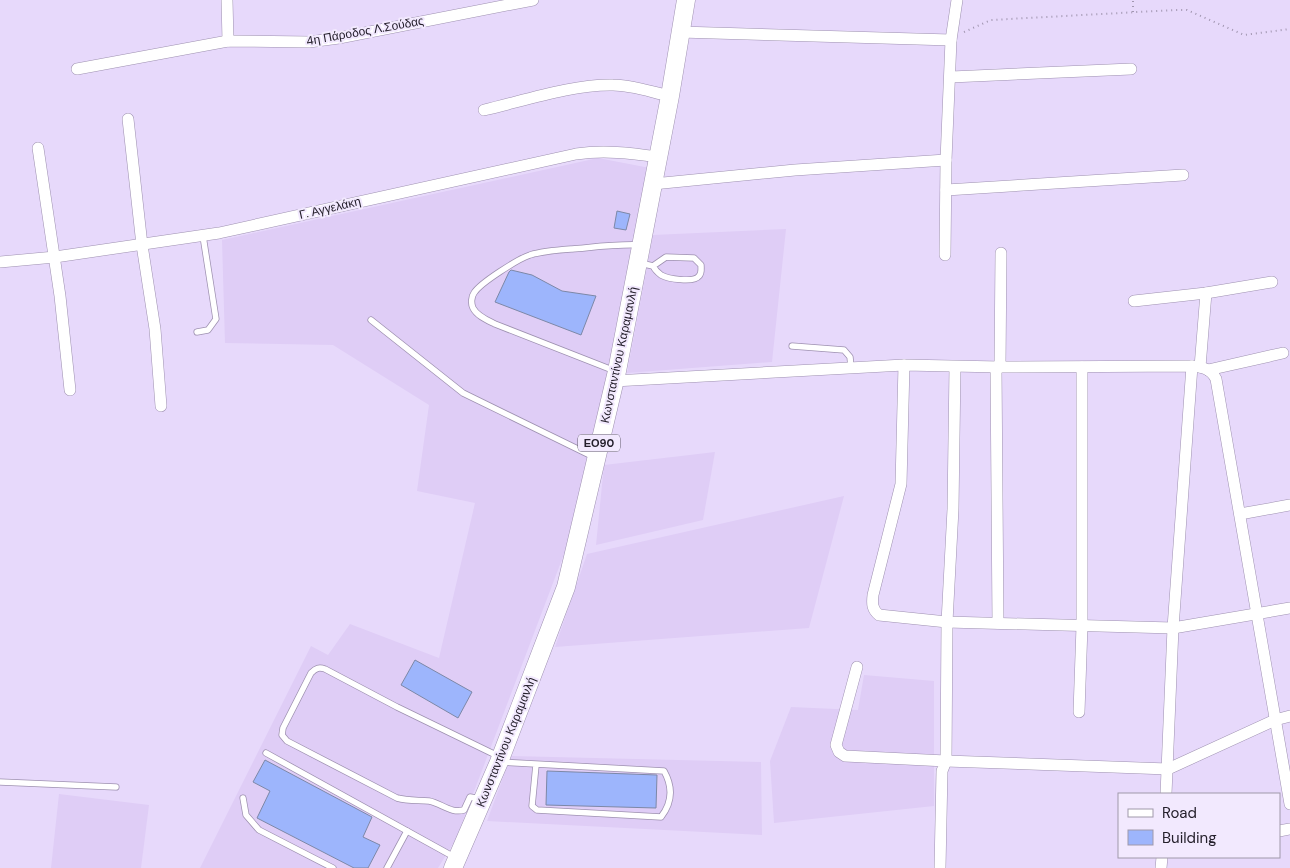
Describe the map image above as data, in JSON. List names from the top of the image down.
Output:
{
  "streets": {
    "main road": ["Κωνσταντίνου Καραμανλή", "ΕΟ90"],
    "street": ["4η Πάροδος Λ.Σούδας", "Γ. Αγγελάκη"]
  },
  "crossings": [
    ["Γ. Αγγελάκη", "Κωνσταντίνου Καραμανλή"]
  ],
  "legend": ["Road", "Building"]
}
